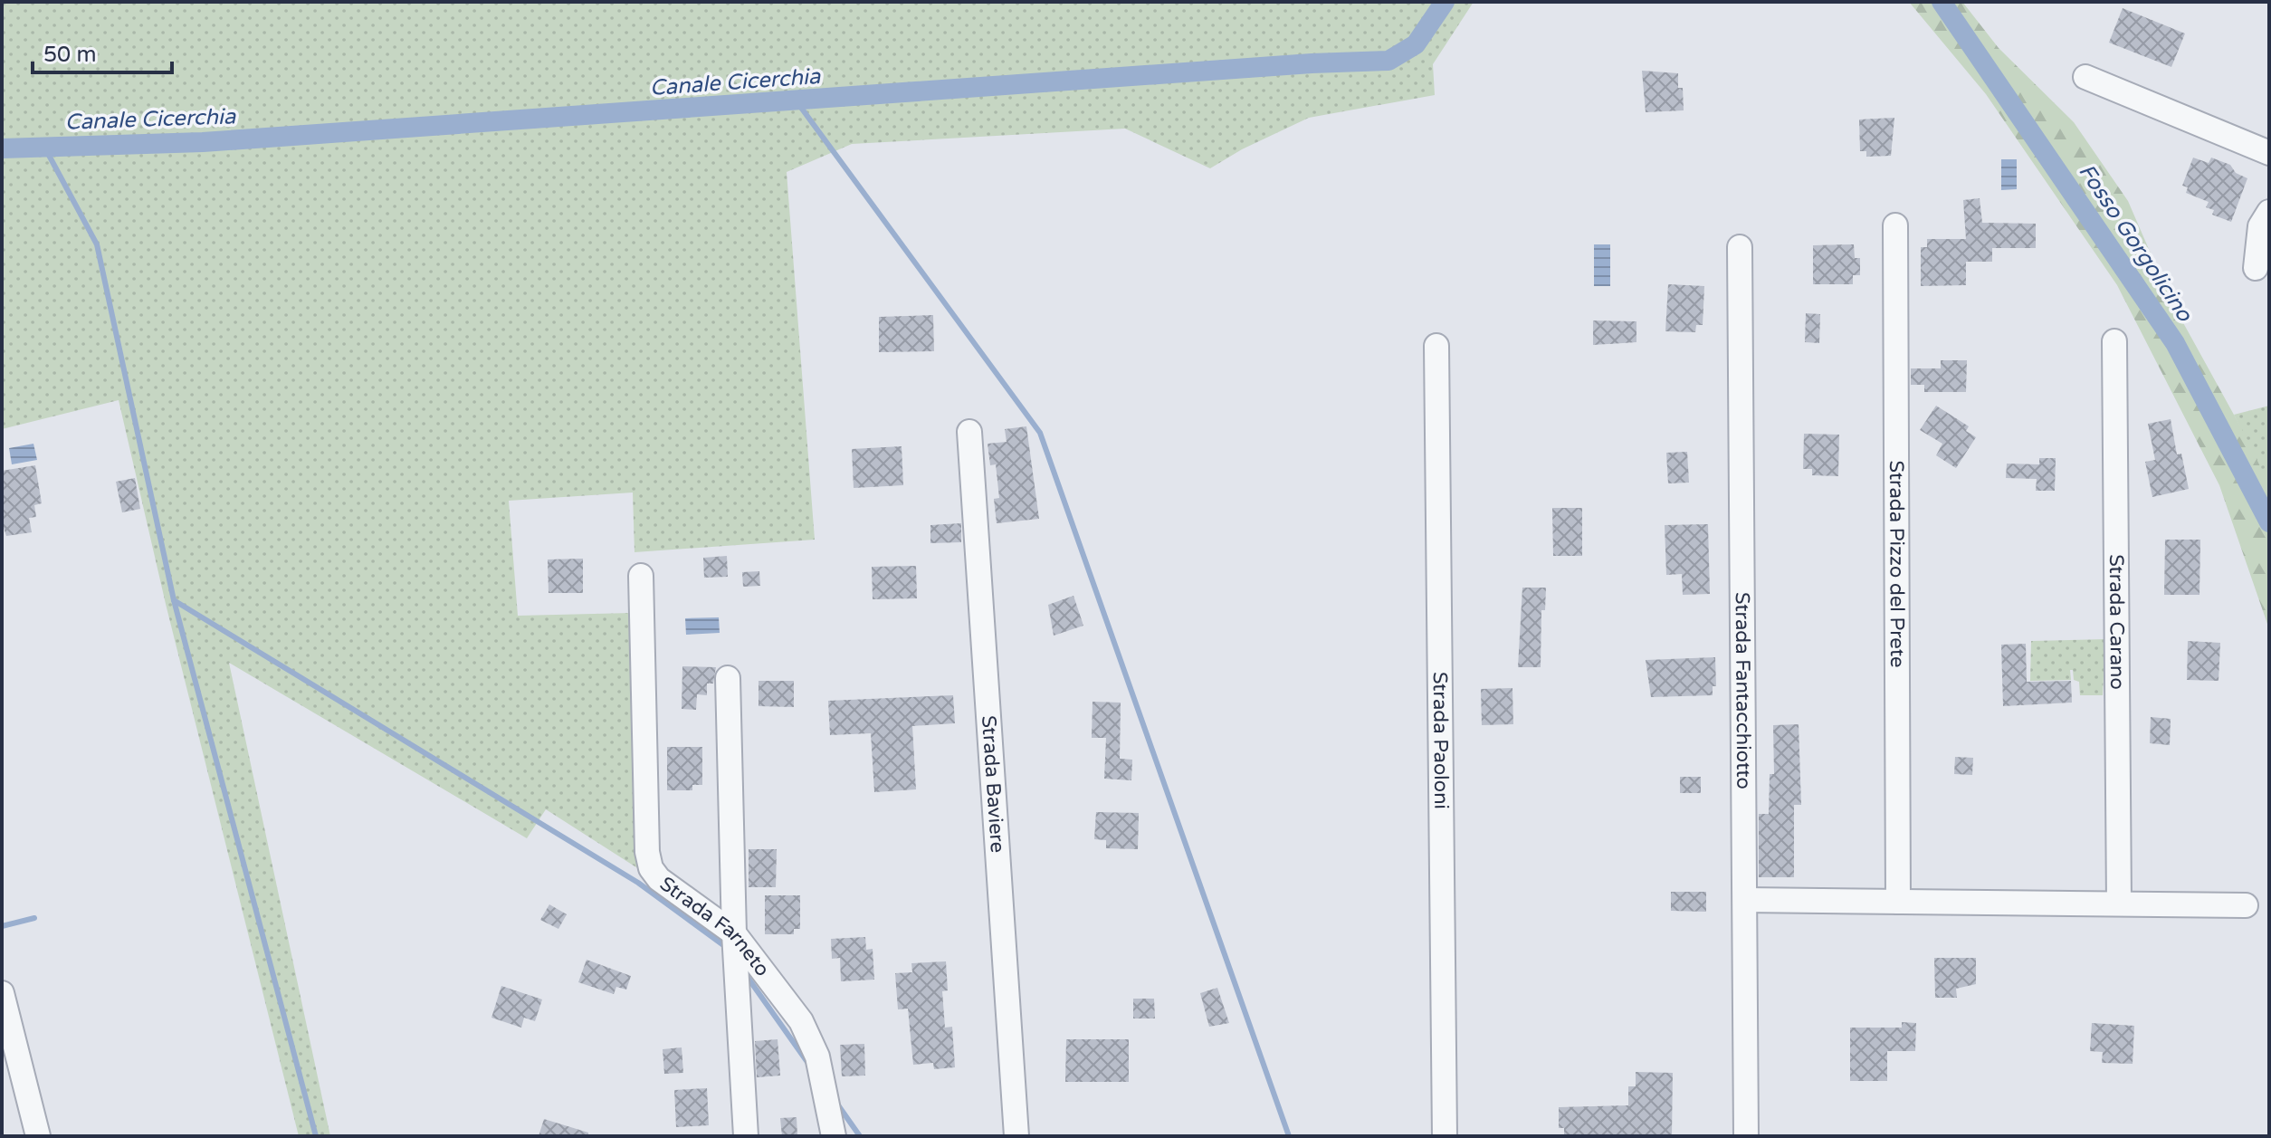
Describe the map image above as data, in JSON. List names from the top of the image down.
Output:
{
  "streets": {
    "street": [
      "Strada Pizzo del Prete",
      "Strada Carano",
      "Strada Fantacchiotto",
      "Strada Paoloni",
      "Strada Baviere",
      "Strada Farneto"
    ]
  },
  "water": ["Canale Cicerchia", "Fosso Gorgolicino"],
  "scale_bar": "50 m"
}
